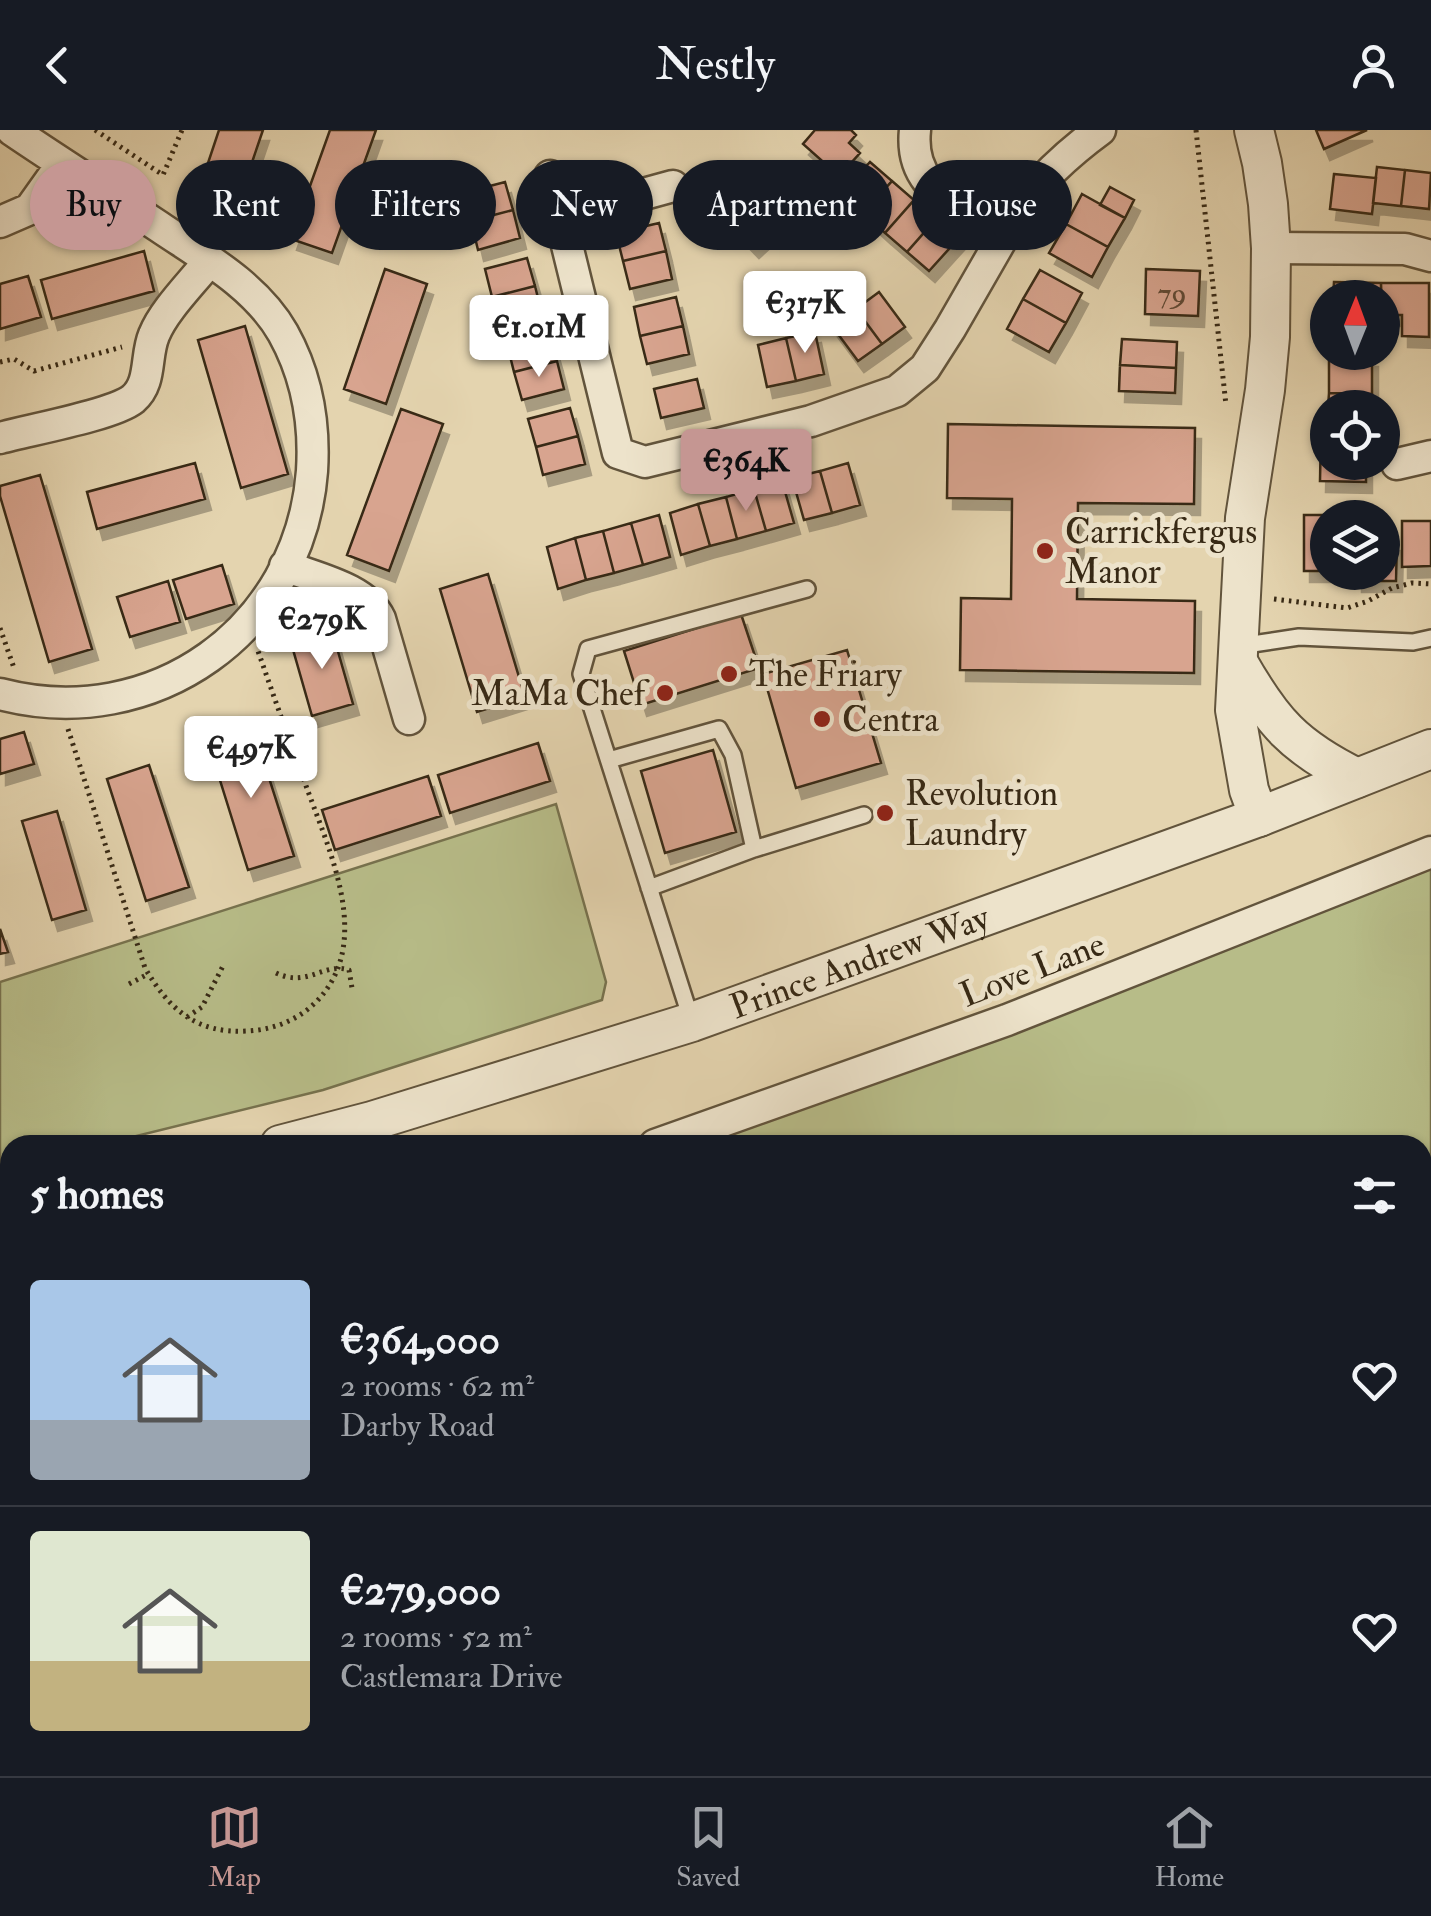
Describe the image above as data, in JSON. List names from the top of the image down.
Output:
{
  "streets": {
    "street": ["Prince Andrew Way", "Love Lane"]
  },
  "places": [
    "Carrickfergus Manor",
    "The Friary",
    "MaMa Chef",
    "Centra",
    "Revolution Laundry"
  ],
  "house_numbers": ["79"],
  "north": "top",
  "page": {
    "header": "Nestly",
    "chip": [
      "Buy",
      "Rent",
      "Filters",
      "New",
      "Apartment",
      "House"
    ],
    "price": [
      "€317K",
      "€1.01M",
      "€364K",
      "€279K",
      "€497K"
    ],
    "heading": "5 homes",
    "list": [
      {
        "name": "€364,000",
        "note": "2 rooms · 62 m² · Darby Road"
      },
      {
        "name": "€279,000",
        "note": "2 rooms · 52 m² · Castlemara Drive"
      }
    ],
    "tabs": ["Map", "Saved", "Home"]
  }
}
